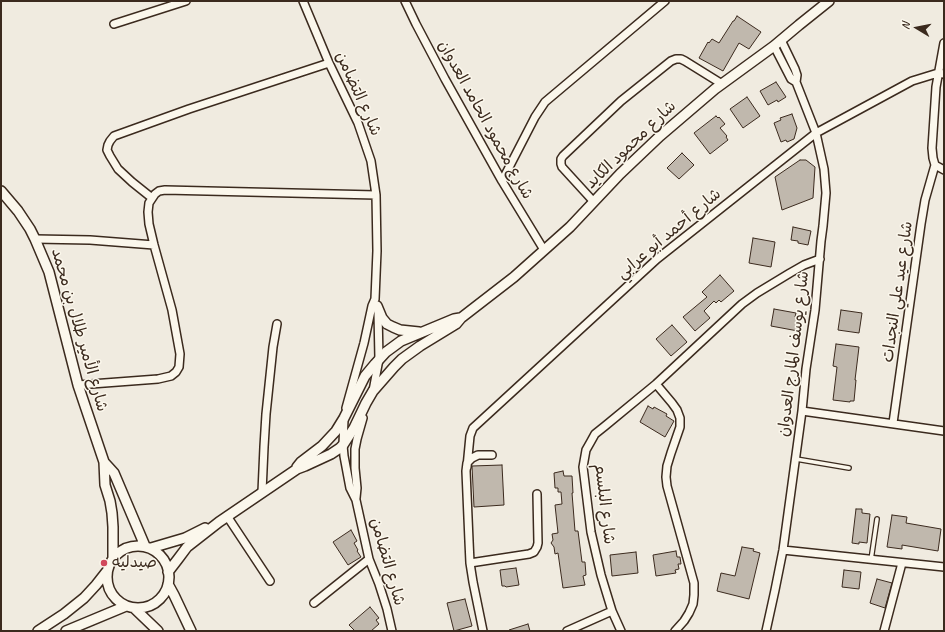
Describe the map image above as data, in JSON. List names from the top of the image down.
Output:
{
  "streets": {
    "street": [
      "شارع التضامن",
      "شارع محمود الحامد العدوان",
      "شارع محمود الكايد",
      "شارع أحمد أبو عرابي",
      "شارع عيد علي النجدات",
      "شارع الأمير طلال بن محمد",
      "شارع يوسف المارج العدوان",
      "شارع البلسم"
    ]
  },
  "crossings": [
    ["شارع التضامن", "شارع محمود الكايد"],
    ["شارع محمود الحامد العدوان", "شارع محمود الكايد"],
    ["شارع محمود الكايد", "شارع الأمير طلال بن محمد"],
    ["شارع محمود الكايد", "شارع يوسف المارج العدوان"],
    ["شارع أحمد أبو عرابي", "شارع يوسف المارج العدوان"],
    ["شارع يوسف المارج العدوان", "شارع البلسم"]
  ],
  "places": ["صيدليه"],
  "north": "left"
}
